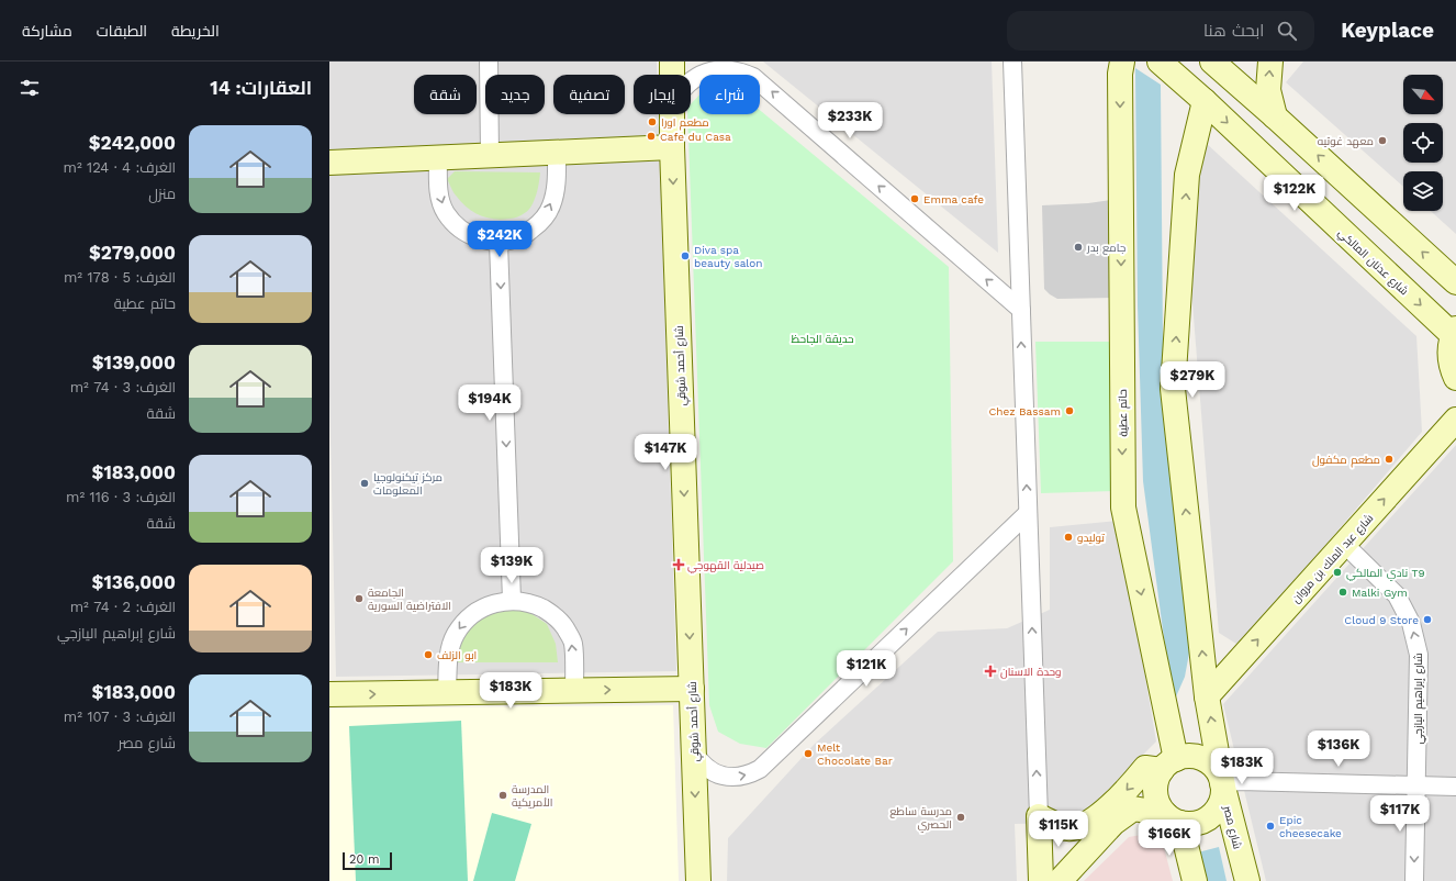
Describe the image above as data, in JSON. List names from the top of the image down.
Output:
{
  "streets": {
    "street": [
      "شارع عدنان المالكي",
      "شارع أحمد شوقي",
      "حاتم عطية",
      "شارع عبد الملك بن مروان",
      "شارع إبراهيم اليازجي",
      "شارع مصر"
    ]
  },
  "crossings": [
    ["حاتم عطية", "شارع مصر"],
    ["شارع عبد الملك بن مروان", "شارع إبراهيم اليازجي"],
    ["شارع عبد الملك بن مروان", "شارع مصر"]
  ],
  "one_way": ["شارع عبد الملك بن مروان"],
  "parks": ["حديقة الجاحظ"],
  "places": {
    "other": [
      "مطعم اورا",
      "Cafe du Casa",
      "معهد غوتيه",
      "Emma cafe",
      "جامع بدر",
      "Diva spa beauty salon",
      "Chez Bassam",
      "مطعم مكفول",
      "مركز تيكنولوجيا المعلومات",
      "توليدو",
      "نادي المالكي T9",
      "Malki Gym",
      "الجامعة الافتراضية السورية",
      "Cloud 9 Store",
      "ابو الزلف",
      "Melt Chocolate Bar",
      "المدرسة الأمريكية",
      "مدرسة ساطع الحصري",
      "Epic cheesecake"
    ],
    "health": ["صيدلية القهوجي", "وحدة الاسنان"]
  },
  "scale_bar": "20 m",
  "north": "bottom right",
  "page": {
    "header": "Keyplace",
    "search": "ابحث هنا",
    "nav": ["الخريطة", "الطبقات", "مشاركة"],
    "heading": "العقارات: 14",
    "chip": [
      "شراء",
      "إيجار",
      "تصفية",
      "جديد",
      "شقة"
    ],
    "price": [
      "$233K",
      "$122K",
      "$242K",
      "$279K",
      "$194K",
      "$147K",
      "$139K",
      "$121K",
      "$183K",
      "$136K",
      "$183K",
      "$117K",
      "$115K",
      "$166K"
    ],
    "list": [
      {
        "name": "$242,000",
        "note": "الغرف: 4 · 124 m² · منزل"
      },
      {
        "name": "$279,000",
        "note": "الغرف: 5 · 178 m² · حاتم عطية"
      },
      {
        "name": "$139,000",
        "note": "الغرف: 3 · 74 m² · شقة"
      },
      {
        "name": "$183,000",
        "note": "الغرف: 3 · 116 m² · شقة"
      },
      {
        "name": "$136,000",
        "note": "الغرف: 2 · 74 m² · شارع إبراهيم اليازجي"
      },
      {
        "name": "$183,000",
        "note": "الغرف: 3 · 107 m² · شارع مصر"
      }
    ],
    "scale": "20 m"
  }
}
